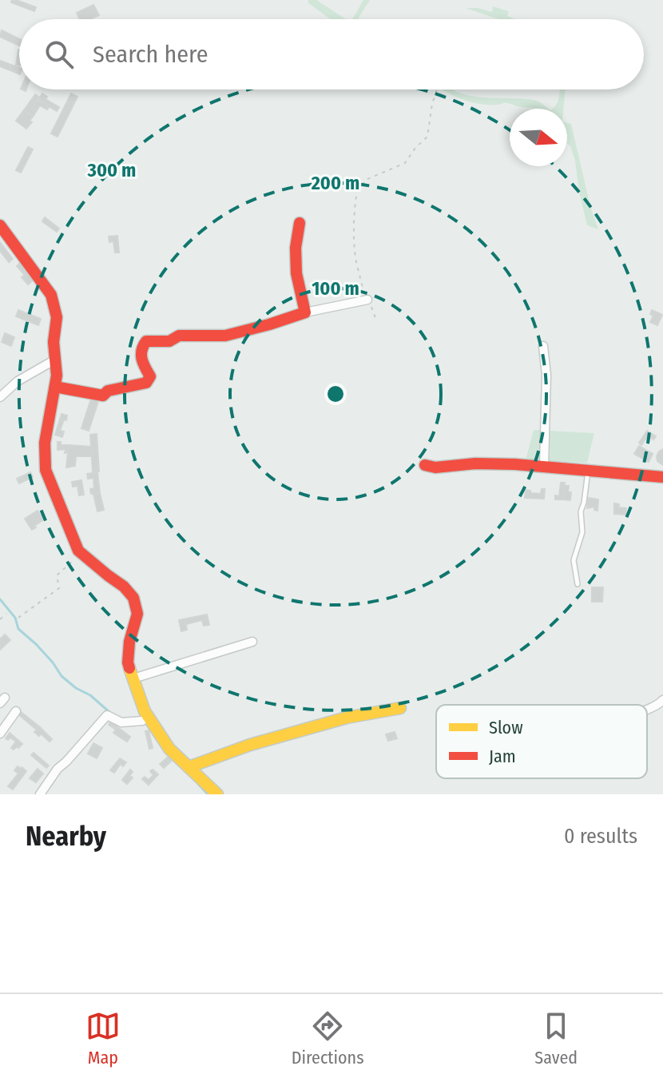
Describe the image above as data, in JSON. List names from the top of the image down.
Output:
{
  "legend": ["Slow", "Jam"],
  "north": "right",
  "page": {
    "search": "Search here",
    "heading": ["Nearby", "0 results"],
    "nav": ["Map", "Directions", "Saved"]
  },
  "rings": ["300 m", "200 m", "100 m"]
}
